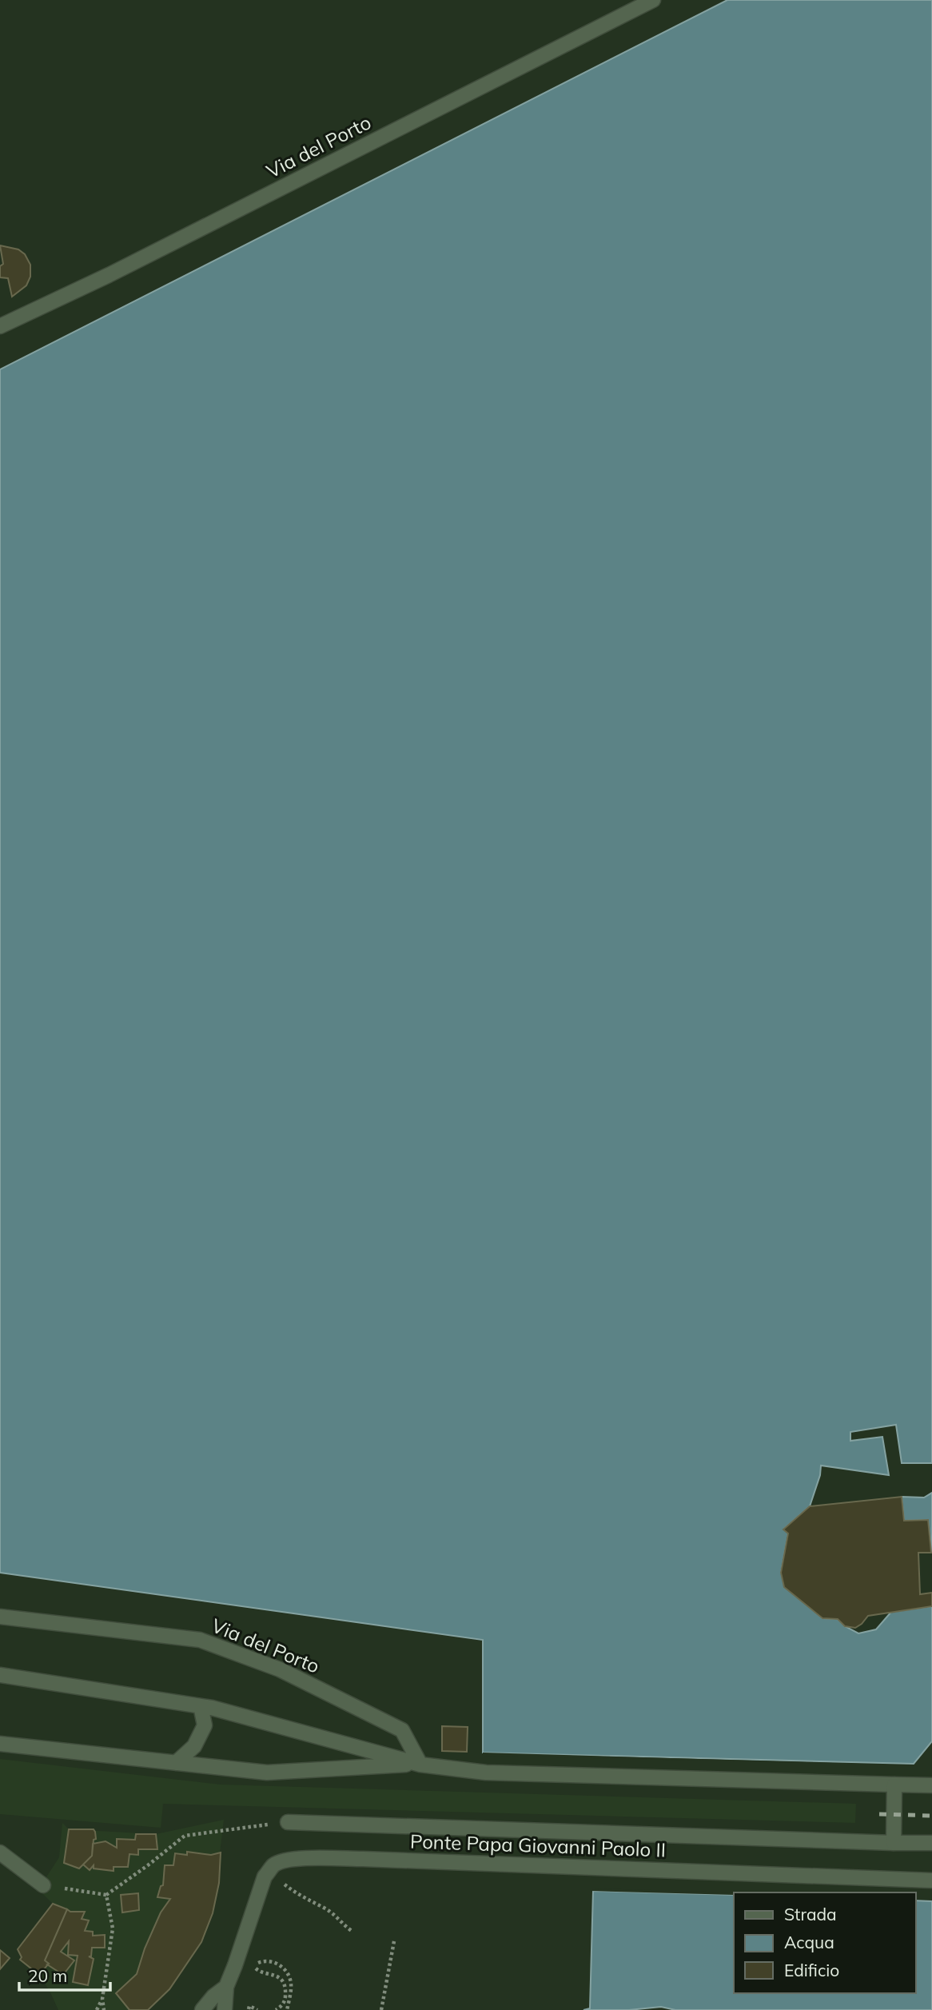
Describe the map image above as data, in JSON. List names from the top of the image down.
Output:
{
  "streets": {
    "street": ["Via del Porto", "Ponte Papa Giovanni Paolo II"]
  },
  "legend": ["Strada", "Acqua", "Edificio"],
  "scale_bar": "20 m"
}
